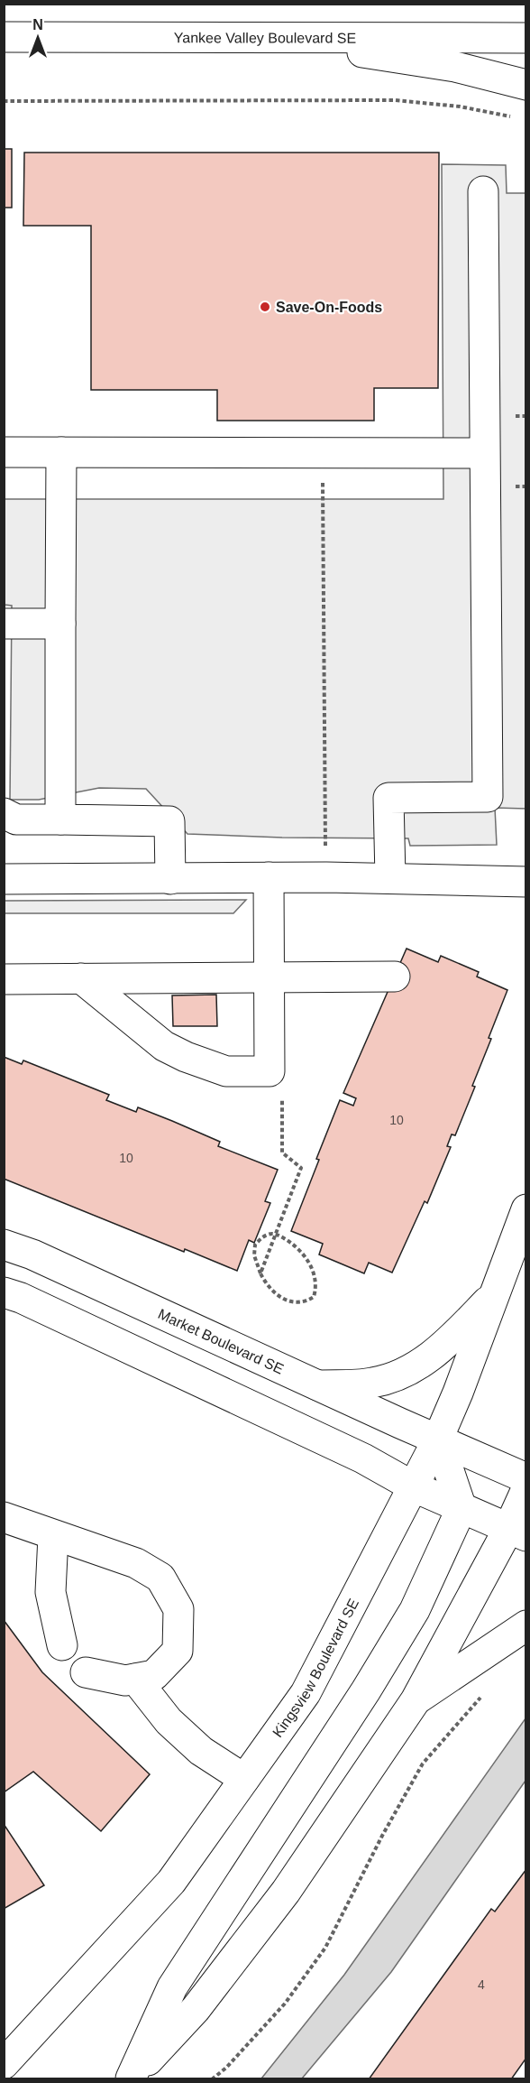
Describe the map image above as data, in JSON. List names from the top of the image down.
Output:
{
  "streets": {
    "main road": ["Yankee Valley Boulevard SE", "Market Boulevard SE", "Kingsview Boulevard SE"]
  },
  "crossings": [
    ["Market Boulevard SE", "Kingsview Boulevard SE"]
  ],
  "places": ["Save-On-Foods"],
  "house_numbers": ["10", "10", "4"],
  "north": "top"
}
